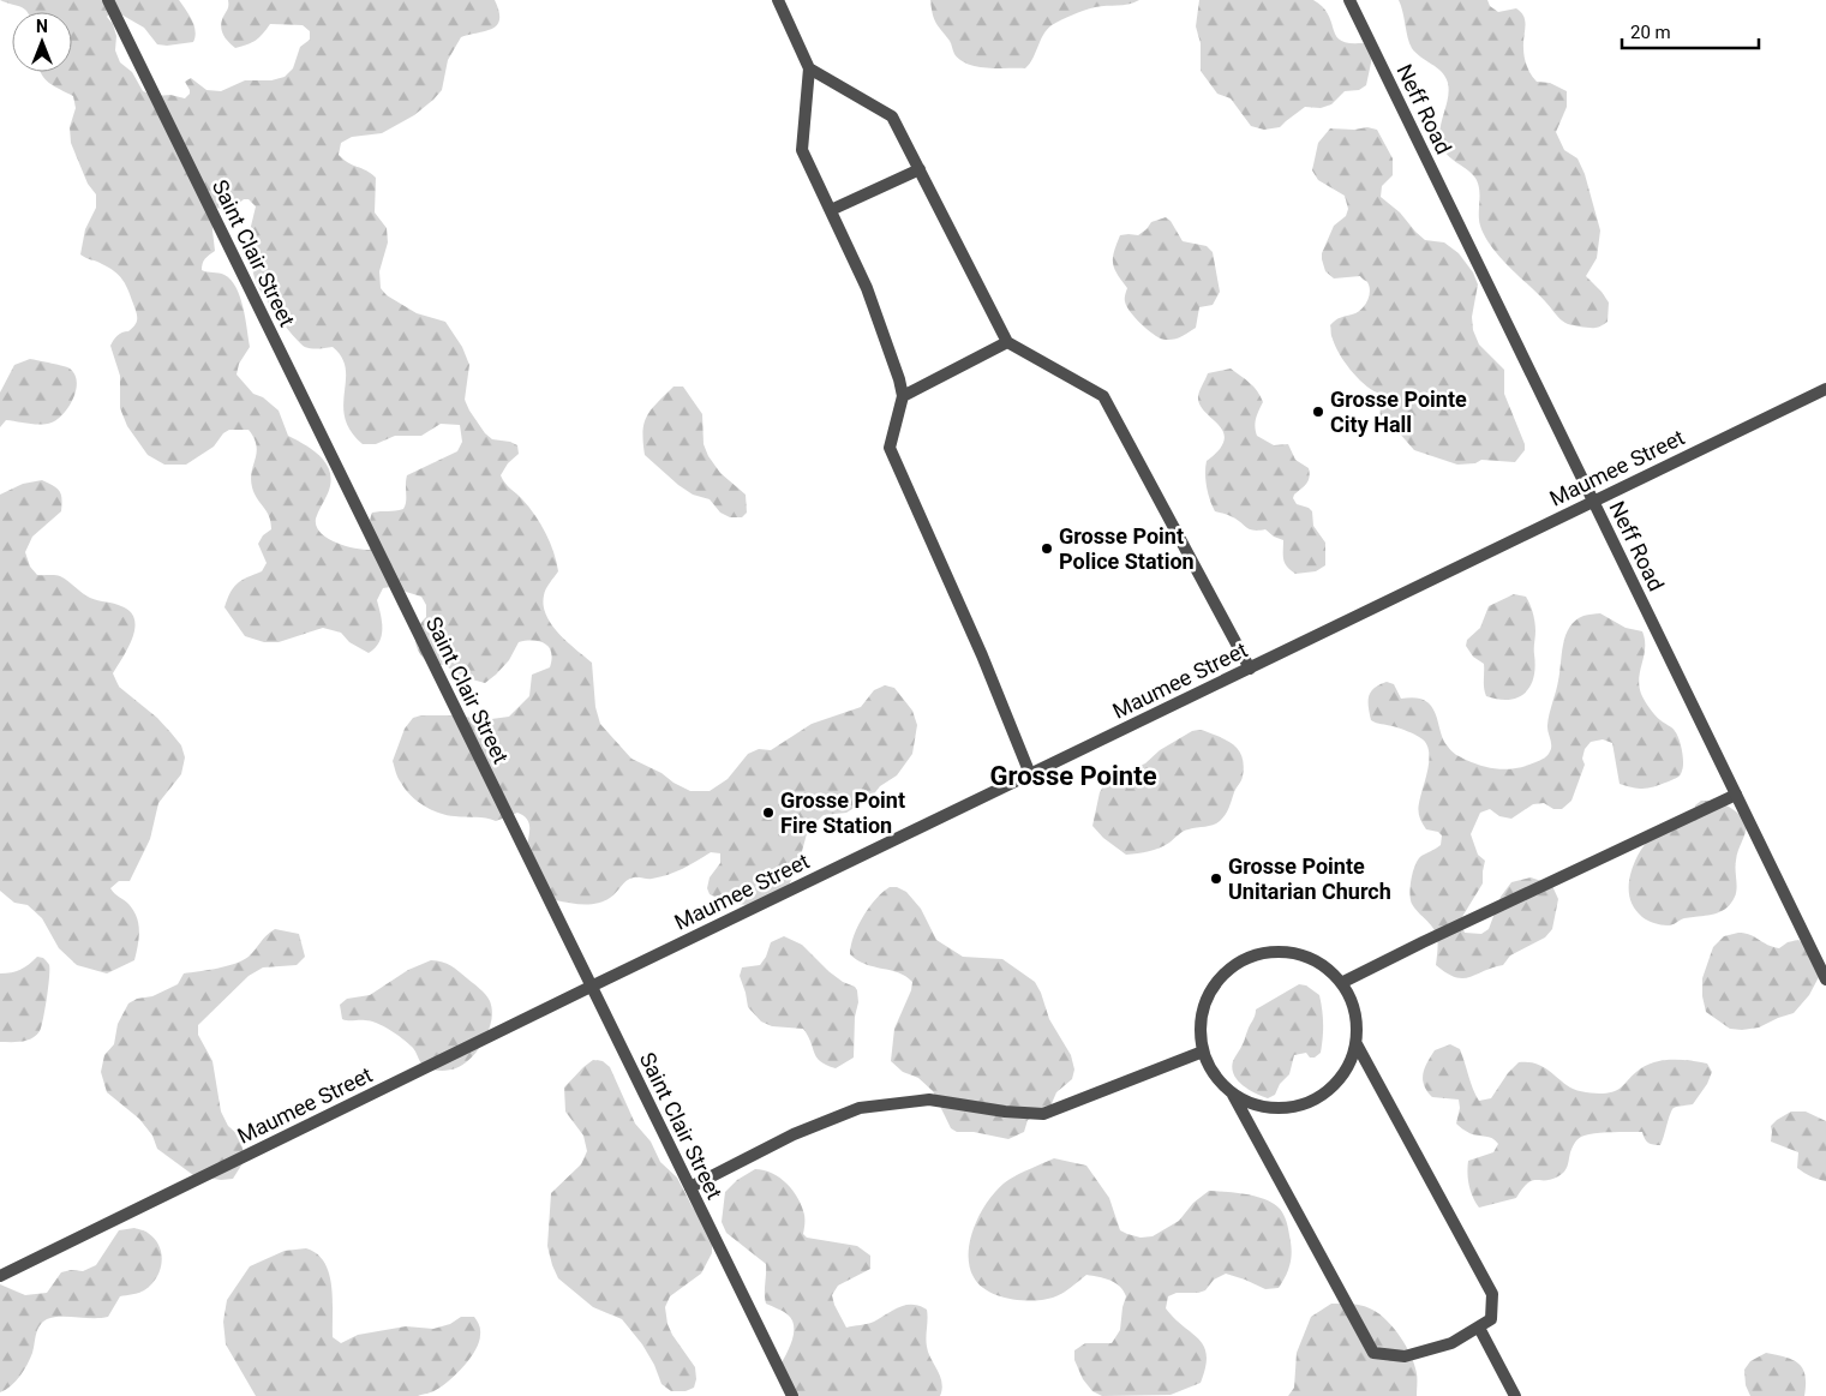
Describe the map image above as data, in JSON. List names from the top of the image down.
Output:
{
  "streets": {
    "street": ["Neff Road", "Saint Clair Street", "Maumee Street"]
  },
  "crossings": [
    ["Neff Road", "Maumee Street"],
    ["Saint Clair Street", "Maumee Street"]
  ],
  "districts": ["Grosse Pointe"],
  "places": [
    "Grosse Pointe City Hall",
    "Grosse Point Police Station",
    "Grosse Point Fire Station",
    "Grosse Pointe Unitarian Church"
  ],
  "scale_bar": "20 m",
  "north": "top"
}
